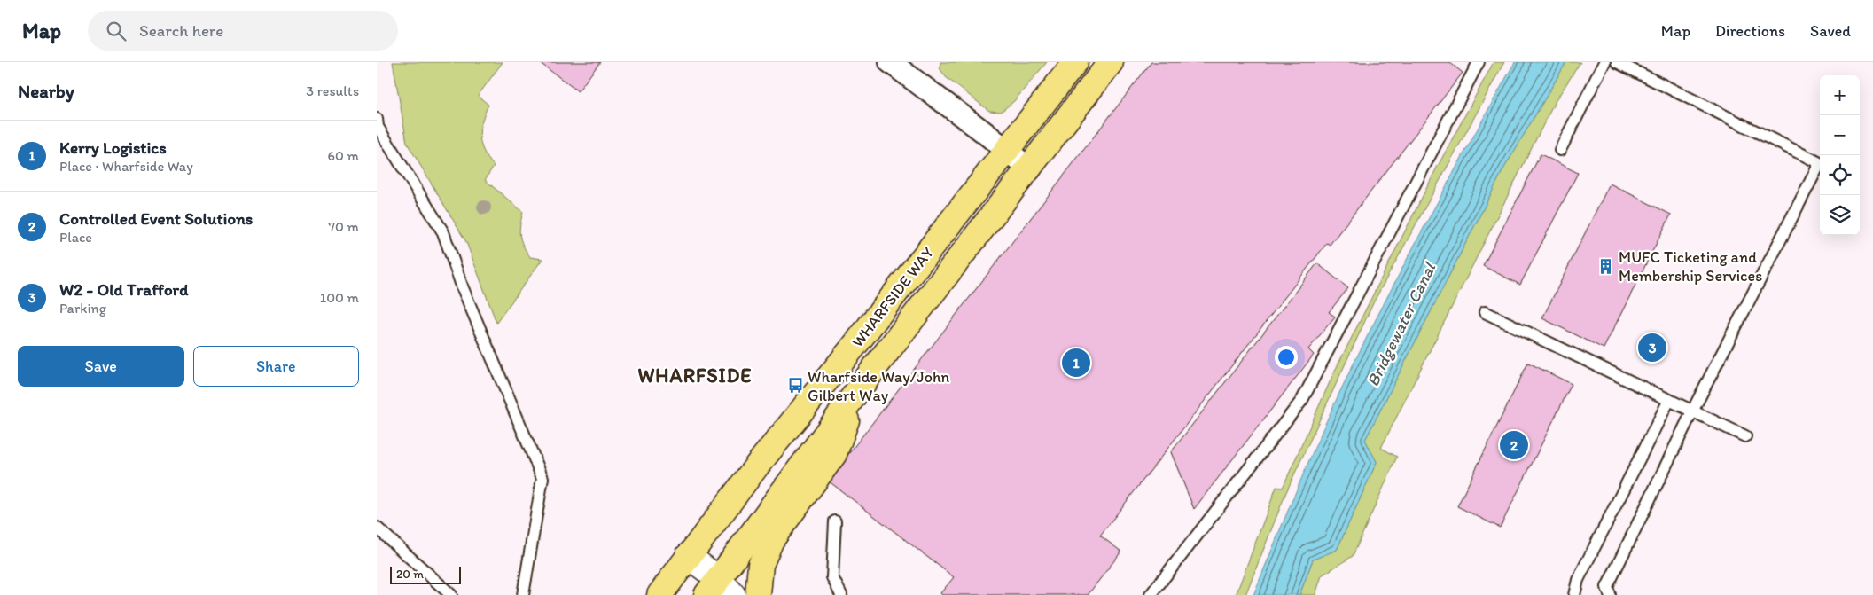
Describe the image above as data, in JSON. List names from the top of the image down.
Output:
{
  "streets": {
    "highway": ["WHARFSIDE WAY"]
  },
  "districts": ["WHARFSIDE"],
  "water": ["Bridgewater Canal"],
  "places": {
    "building": ["MUFC Ticketing and Membership Services"],
    "bus stop": ["Wharfside Way/John Gilbert Way"]
  },
  "scale_bar": "20 m",
  "page": {
    "header": "Map",
    "search": "Search here",
    "nav": ["Map", "Directions", "Saved"],
    "heading": ["Nearby", "3 results"],
    "map_buttons": ["+", "−"],
    "list": [
      {
        "mark": "1",
        "name": "Kerry Logistics",
        "note": "Place · Wharfside Way",
        "value": "60 m"
      },
      {
        "mark": "2",
        "name": "Controlled Event Solutions",
        "note": "Place",
        "value": "70 m"
      },
      {
        "mark": "3",
        "name": "W2 - Old Trafford",
        "note": "Parking",
        "value": "100 m"
      }
    ],
    "pins": ["3", "1", "2"],
    "buttons": ["Save", "Share"],
    "scale": "20 m"
  }
}
